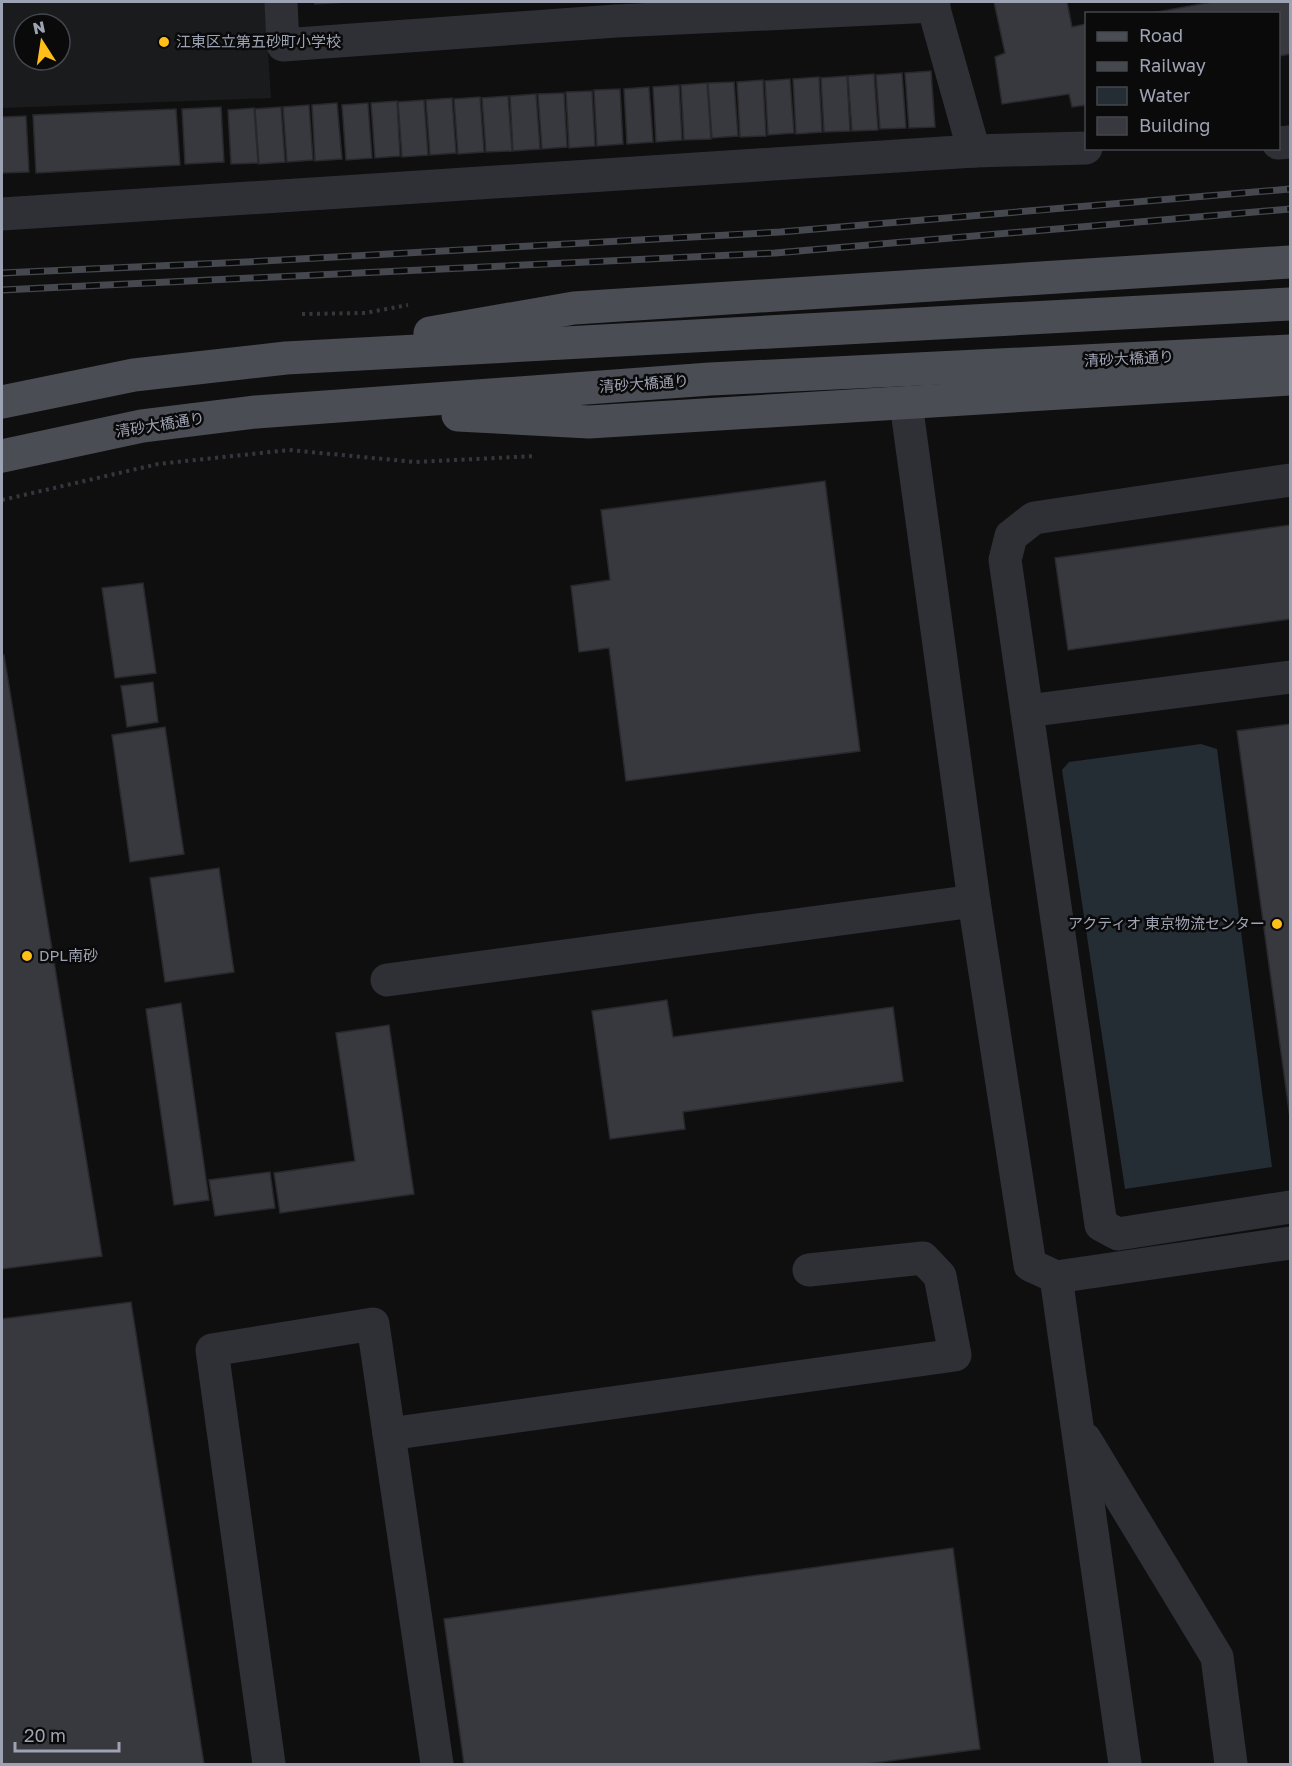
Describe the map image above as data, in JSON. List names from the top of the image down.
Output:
{
  "streets": {
    "main road": ["清砂大橋通り"]
  },
  "places": ["江東区立第五砂町小学校", "アクティオ 東京物流センター", "DPL南砂"],
  "legend": [
    "Road",
    "Railway",
    "Water",
    "Building"
  ],
  "scale_bar": "20 m",
  "north": "top"
}
